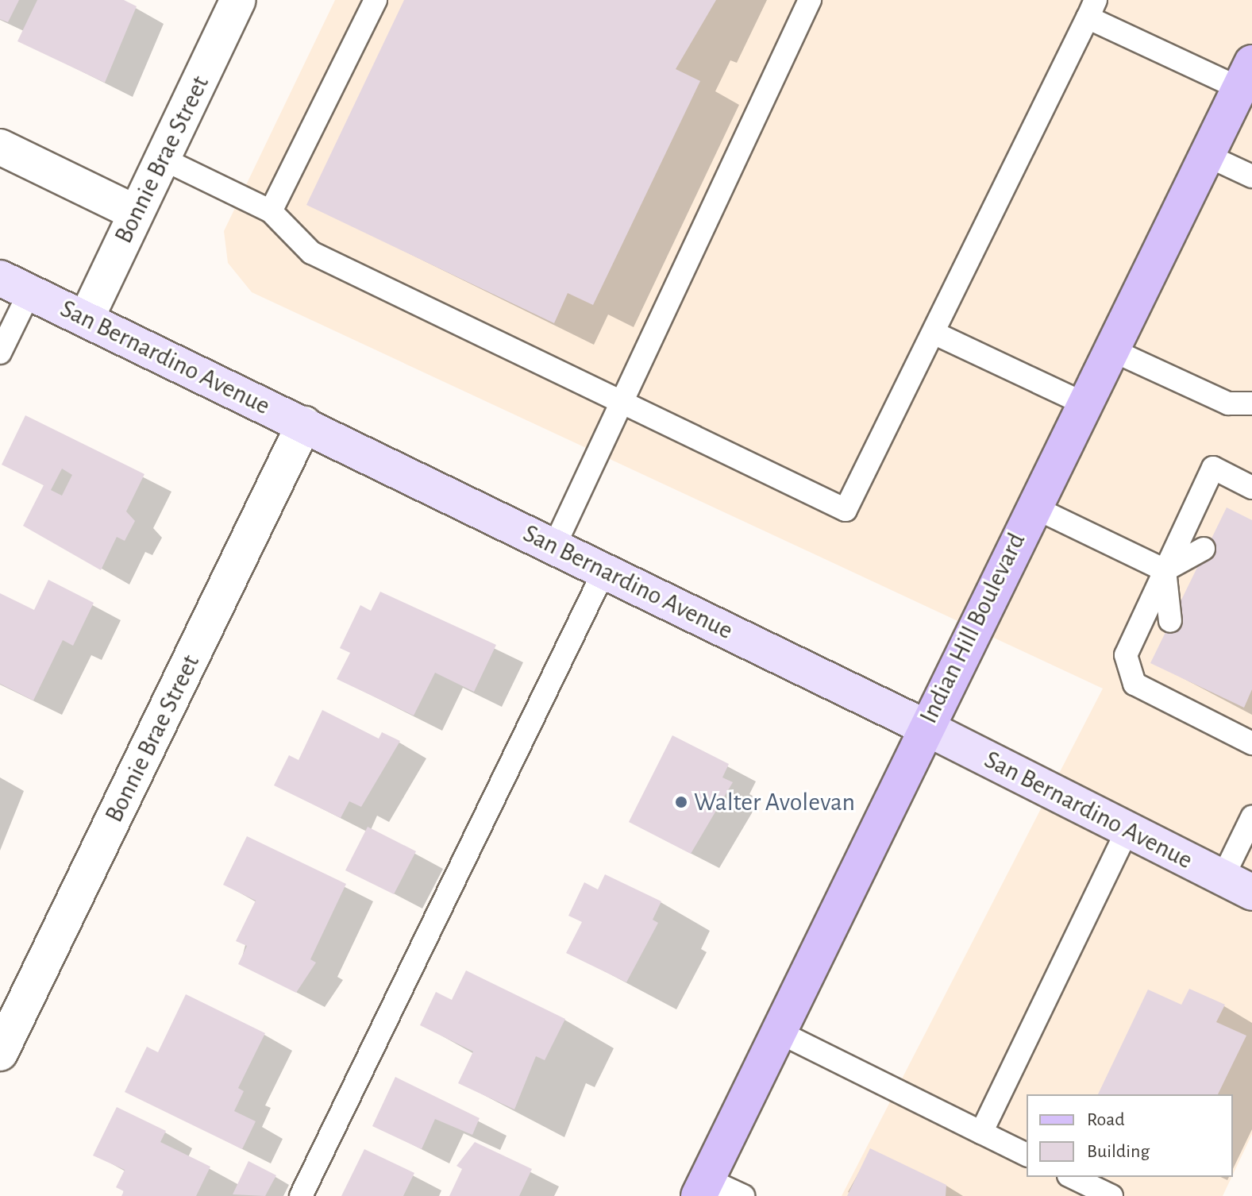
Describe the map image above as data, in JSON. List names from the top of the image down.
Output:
{
  "streets": {
    "main road": ["San Bernardino Avenue", "Indian Hill Boulevard"],
    "street": ["Bonnie Brae Street"]
  },
  "crossings": [
    ["Bonnie Brae Street", "San Bernardino Avenue"],
    ["San Bernardino Avenue", "Indian Hill Boulevard"]
  ],
  "places": ["Walter Avolevan"],
  "legend": ["Road", "Building"]
}
